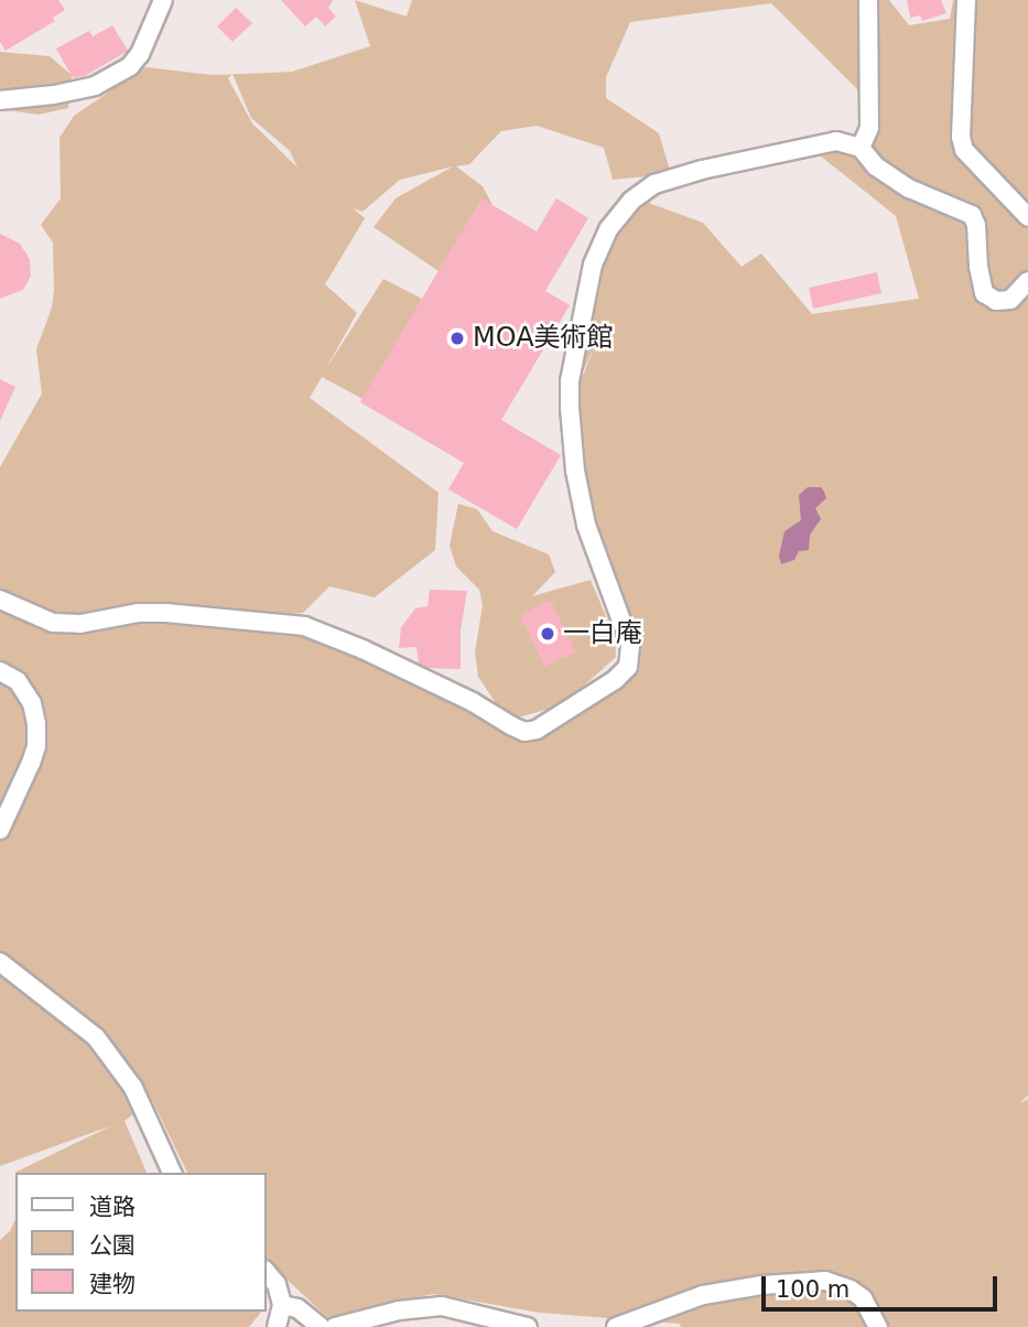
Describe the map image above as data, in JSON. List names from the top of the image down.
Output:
{
  "places": ["MOA美術館", "一白庵"],
  "legend": ["道路", "公園", "建物"],
  "scale_bar": "100 m"
}
